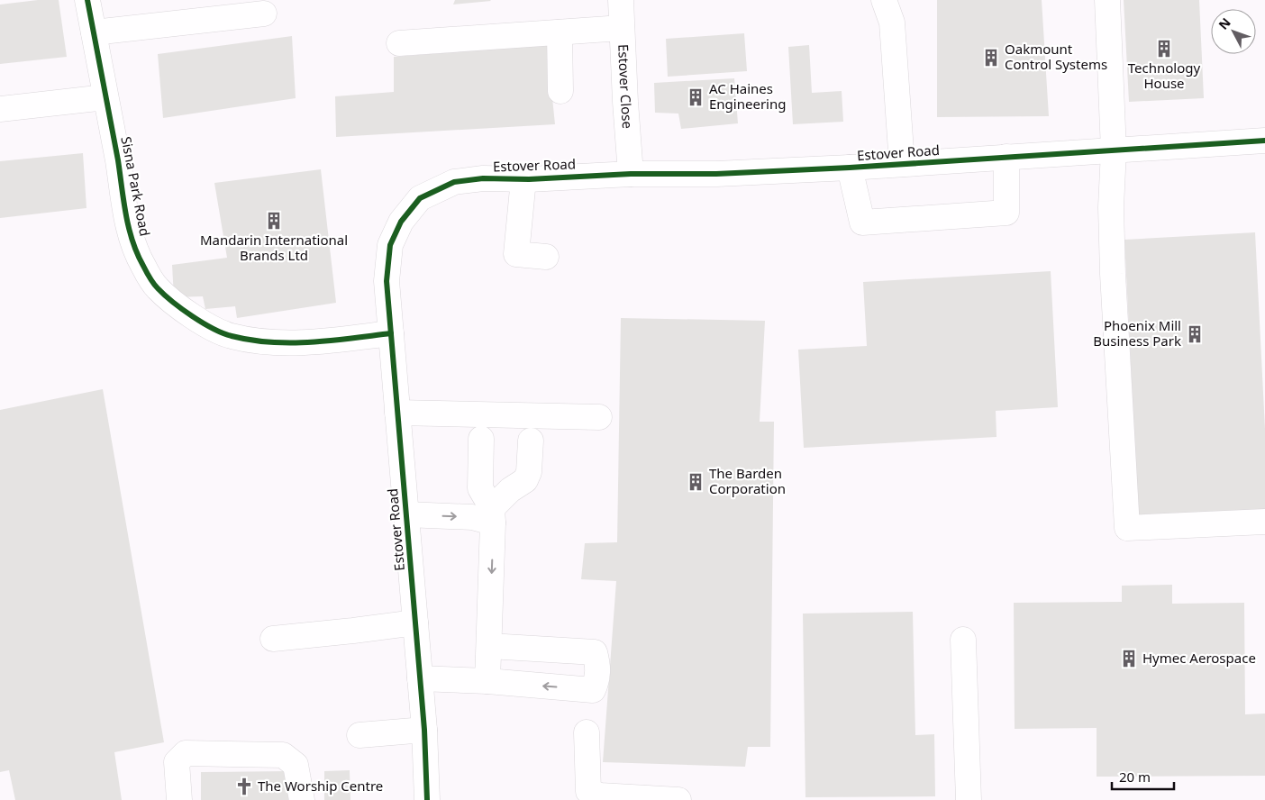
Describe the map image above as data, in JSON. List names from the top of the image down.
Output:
{
  "streets": {
    "street": ["Estover Close", "Estover Road", "Sisna Park Road"]
  },
  "crossings": [
    ["Estover Close", "Estover Road"],
    ["Estover Road", "Sisna Park Road"]
  ],
  "places": {
    "building": [
      "Technology House",
      "Oakmount Control Systems",
      "AC Haines Engineering",
      "Mandarin International Brands Ltd",
      "Phoenix Mill Business Park",
      "The Barden Corporation",
      "Hymec Aerospace"
    ],
    "church": ["The Worship Centre"]
  },
  "scale_bar": "20 m",
  "north": "top left"
}
